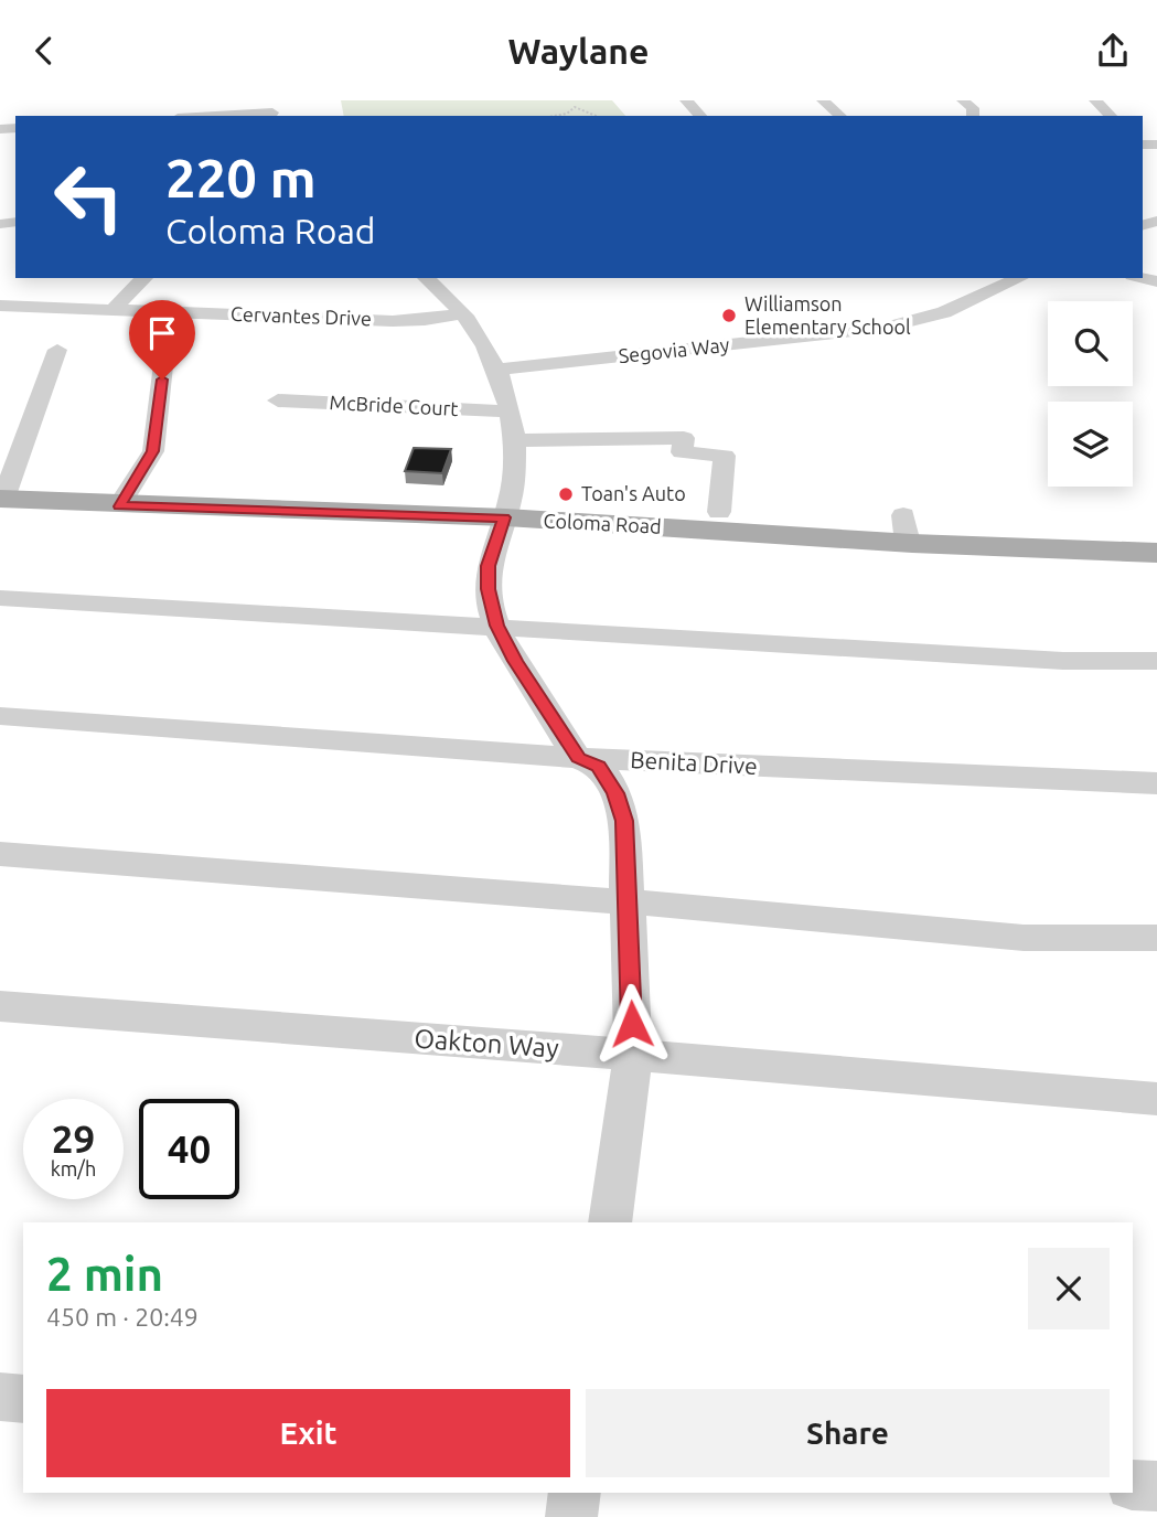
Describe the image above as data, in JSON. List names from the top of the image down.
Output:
{
  "streets": {
    "main road": ["Coloma Road"],
    "street": [
      "Cervantes Drive",
      "Segovia Way",
      "McBride Court",
      "Benita Drive",
      "Oakton Way"
    ]
  },
  "places": ["Williamson Elementary School", "Toan's Auto"],
  "page": {
    "header": "Waylane",
    "turn": ["220 m", "Coloma Road"],
    "speed": "29 km/h",
    "limit": "40",
    "heading": ["2 min", "450 m · 20:49"],
    "buttons": ["Exit", "Share"]
  }
}
